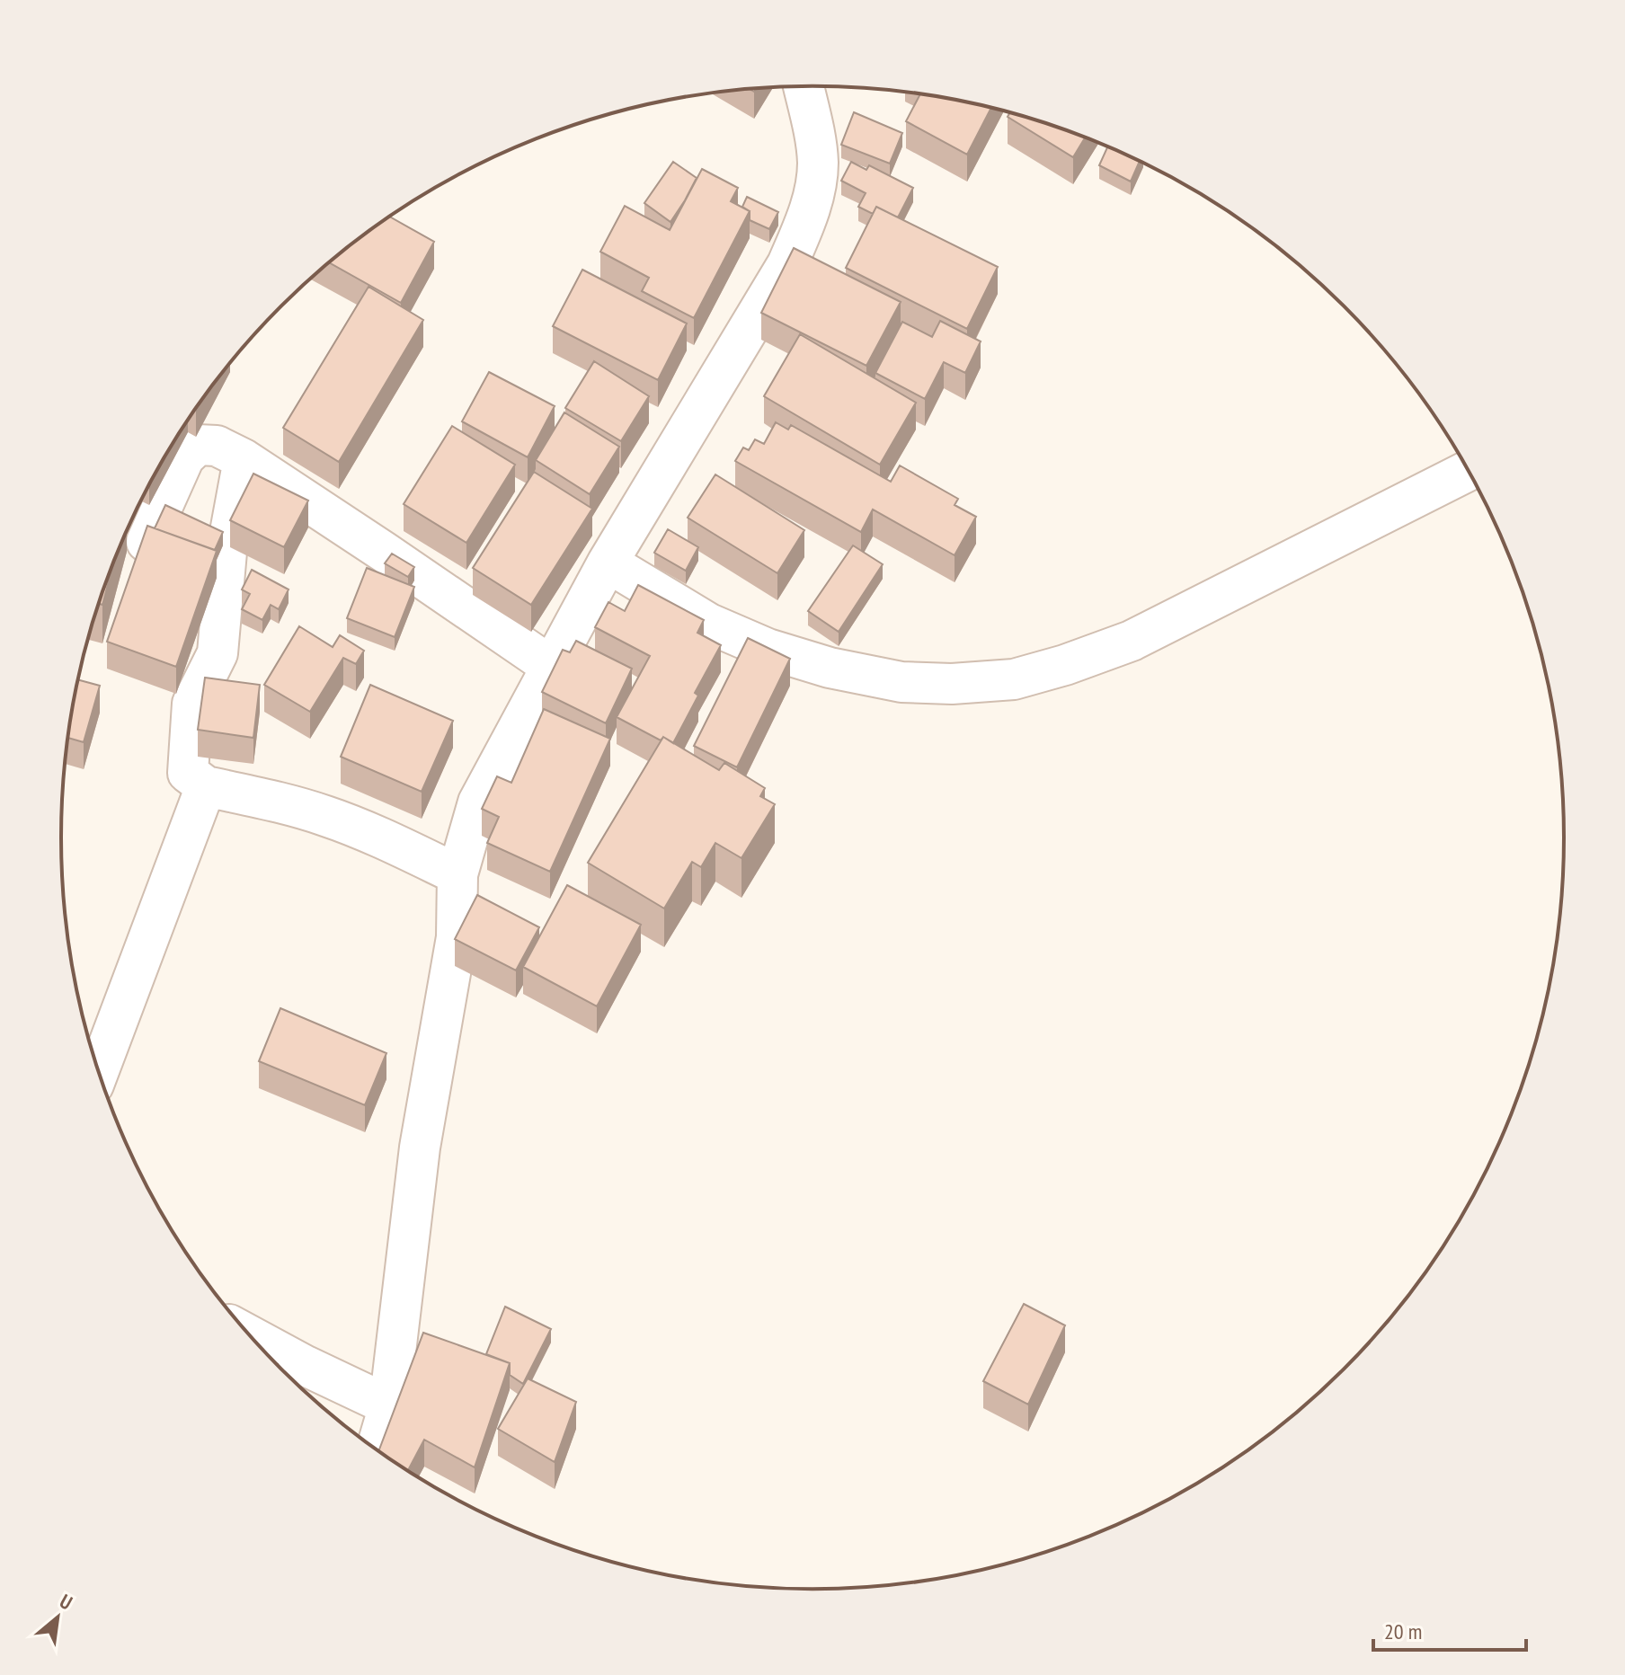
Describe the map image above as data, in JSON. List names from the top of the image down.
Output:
{
  "scale_bar": "20 m",
  "north": "top right"
}
